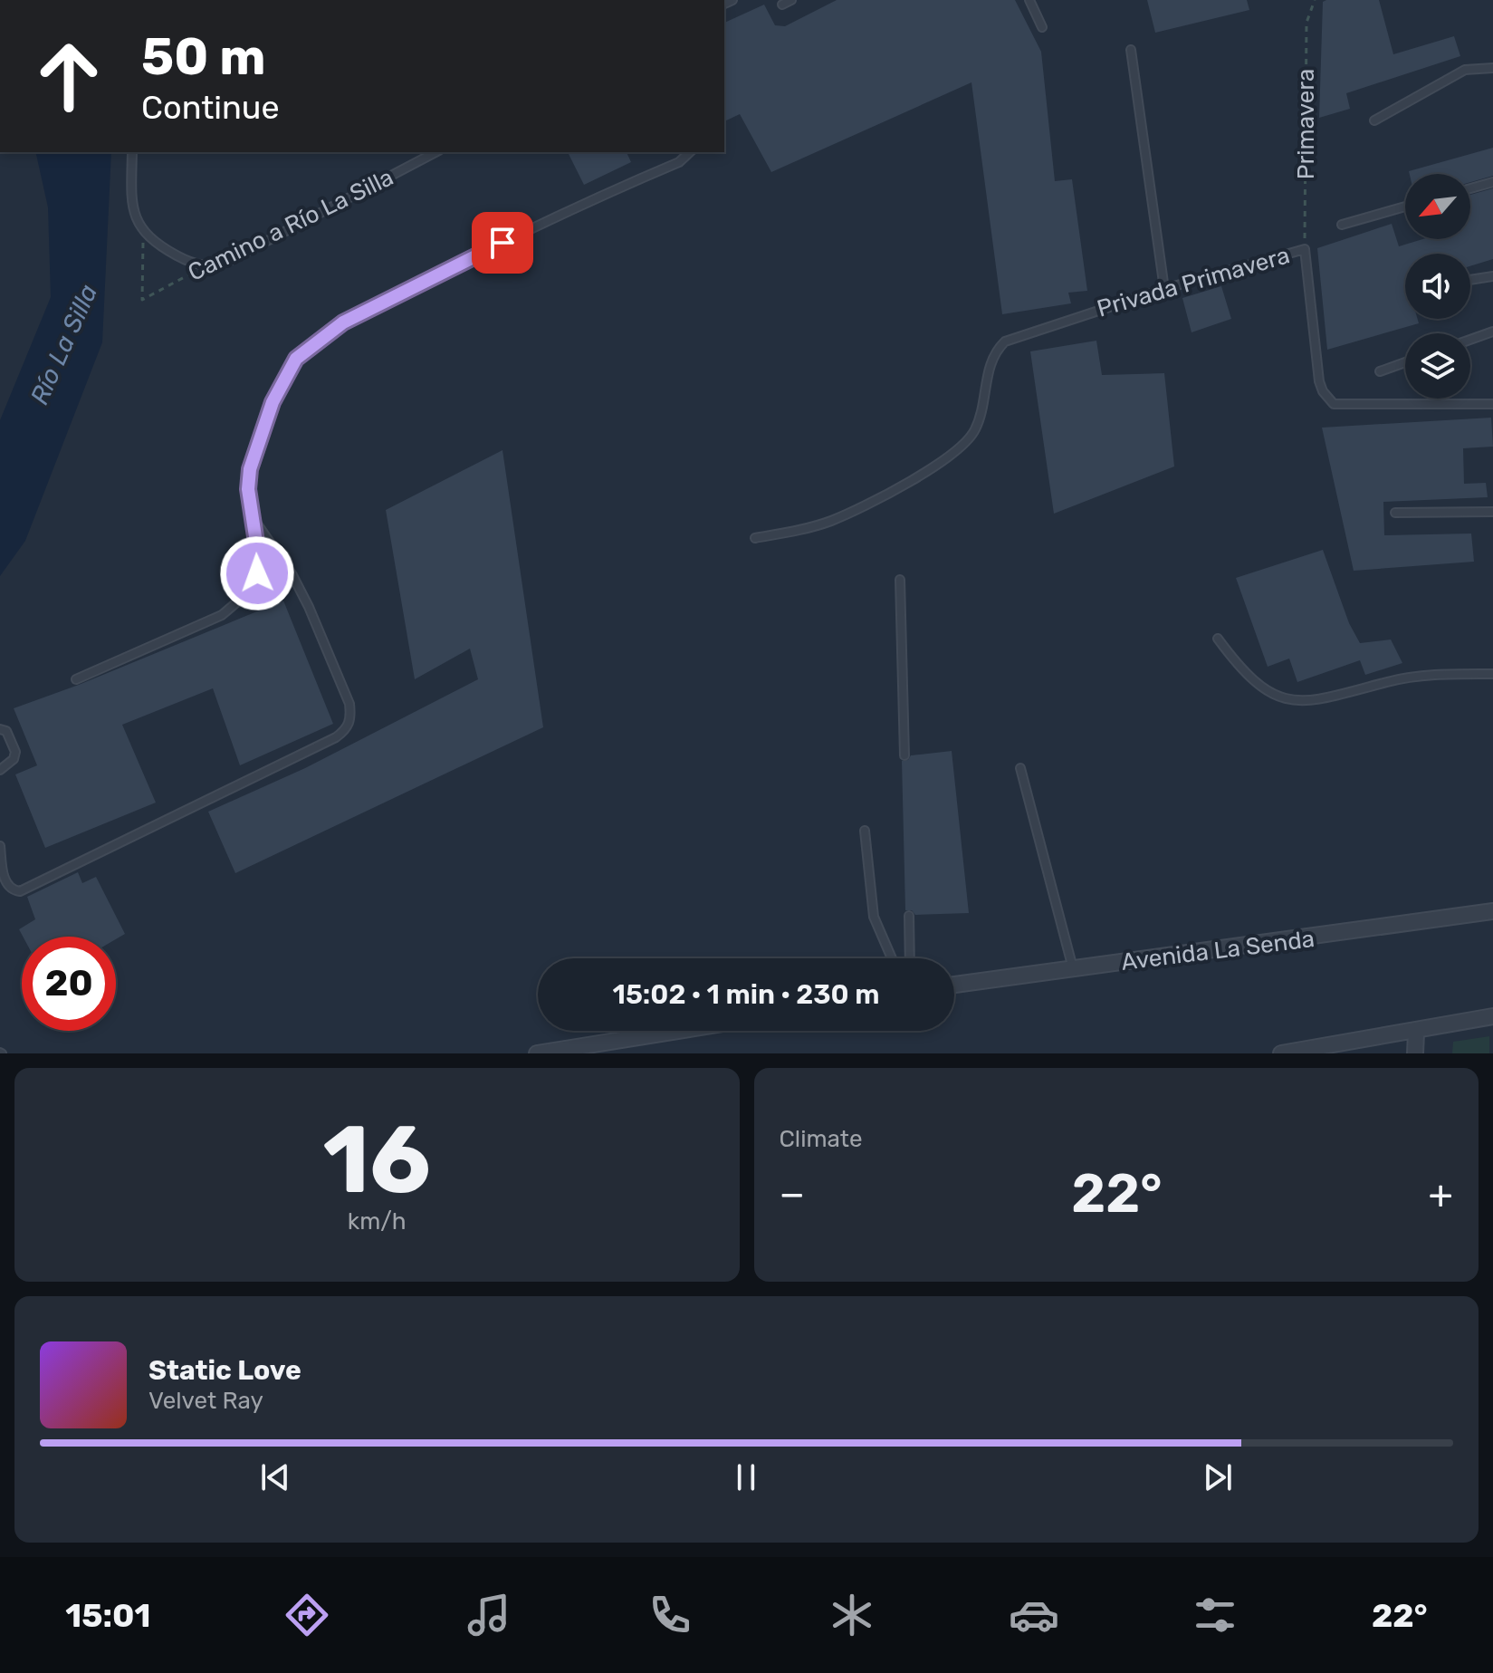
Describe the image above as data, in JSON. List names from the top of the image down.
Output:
{
  "streets": {
    "street": ["Avenida La Senda"],
    "lane": ["Camino a Río La Silla", "Privada Primavera"],
    "path": ["Primavera"]
  },
  "crossings": [
    ["Primavera", "Privada Primavera"]
  ],
  "water": ["Río La Silla"],
  "north": "bottom left",
  "page": {
    "turn": ["50 m", "Continue"],
    "limit": "20",
    "trip": "15:02 · 1 min · 230 m",
    "tile": [
      ["16", "km/h"],
      "Climate"
    ],
    "heat": ["−", "22°", "+"],
    "song": ["Static Love", "Velvet Ray"],
    "tabs": ["15:01", "22°"]
  }
}
